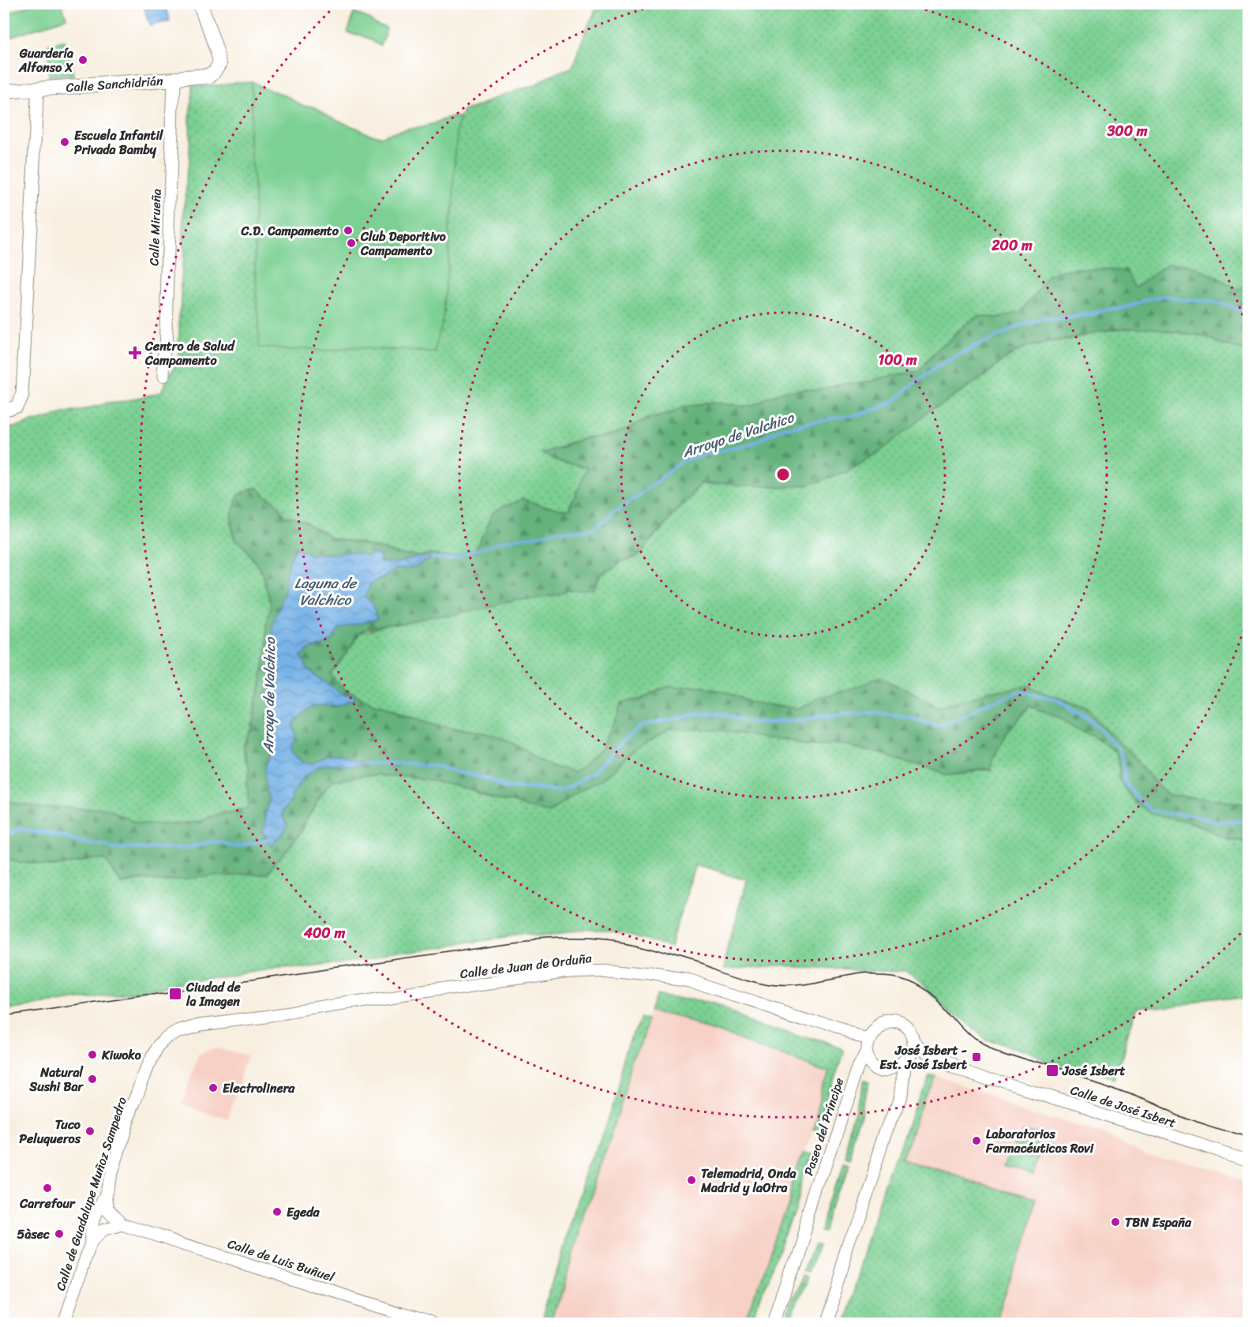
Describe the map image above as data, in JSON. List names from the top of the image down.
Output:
{
  "streets": {
    "street": [
      "Calle Sanchidrián",
      "Calle Mirueña",
      "Calle de Juan de Orduña",
      "Calle de José Isbert",
      "Paseo del Príncipe",
      "Calle de Guadalupe Muñoz Sampedro",
      "Calle de Luis Buñuel"
    ]
  },
  "crossings": [
    ["Calle Sanchidrián", "Calle Mirueña"],
    ["Calle de Juan de Orduña", "Calle de José Isbert"],
    ["Calle de Juan de Orduña", "Paseo del Príncipe"],
    ["Calle de Juan de Orduña", "Calle de Guadalupe Muñoz Sampedro"],
    ["Calle de José Isbert", "Paseo del Príncipe"]
  ],
  "water": ["Arroyo de Valchico", "Laguna de Valchico"],
  "places": {
    "other": [
      "Guardería Alfonso X",
      "Escuela Infantil Privada Bamby",
      "C.D. Campamento",
      "Club Deporitivo Campamento",
      "Kiwoko",
      "Natural Sushi Bar",
      "Electrolinera",
      "Tuco Peluqueros",
      "Laboratorios Farmacéuticos Rovi",
      "Telemadrid, Onda Madrid y laOtra",
      "Carrefour",
      "Egeda",
      "TBN España",
      "5àsec"
    ],
    "health": ["Centro de Salud Campamento"],
    "transit": ["Ciudad de la Imagen", "José Isbert - Est. José Isbert", "José Isbert"]
  },
  "rings": [
    "300 m",
    "200 m",
    "100 m",
    "400 m"
  ]
}
